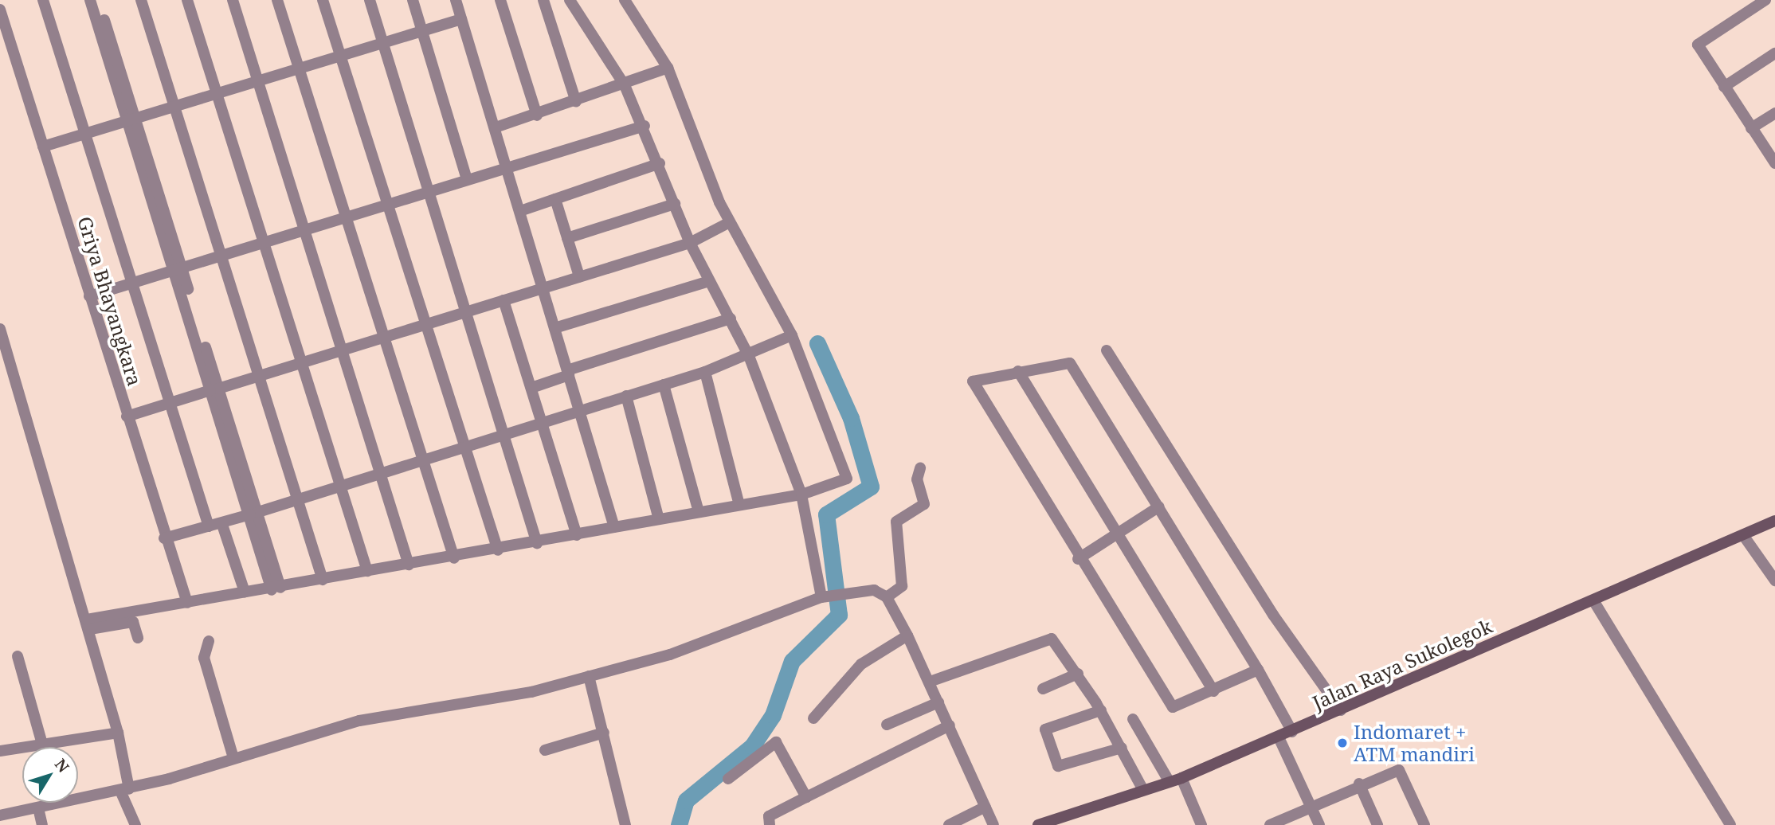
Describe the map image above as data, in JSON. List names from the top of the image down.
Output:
{
  "streets": {
    "street": ["Griya Bhayangkara", "Jalan Raya Sukolegok"]
  },
  "places": ["Indomaret + ATM mandiri"],
  "north": "top right"
}
